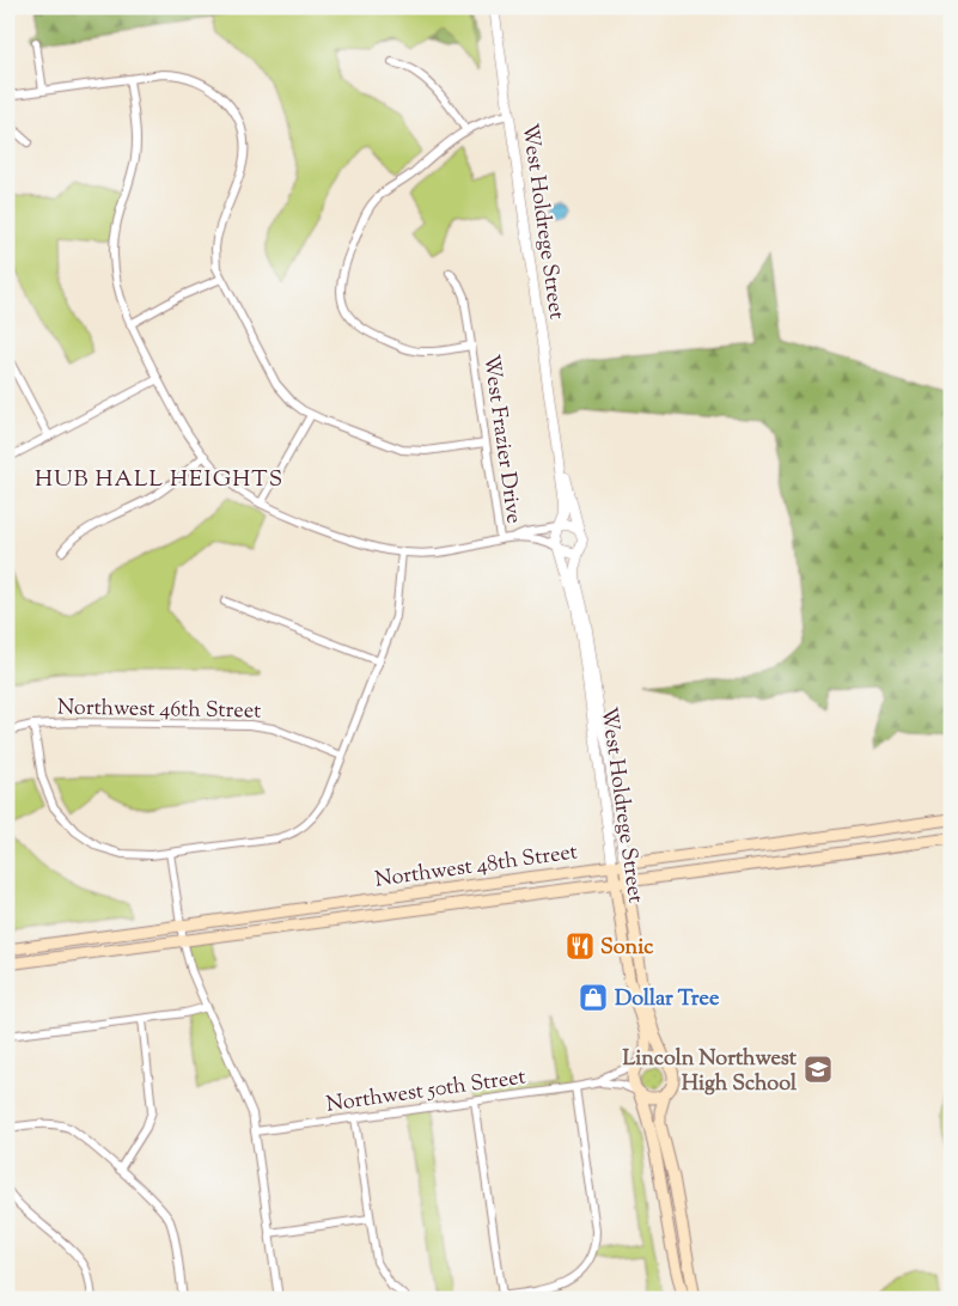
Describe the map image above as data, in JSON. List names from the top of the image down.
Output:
{
  "streets": {
    "main road": ["West Holdrege Street", "Northwest 48th Street"],
    "street": ["West Frazier Drive", "Northwest 46th Street", "Northwest 50th Street"]
  },
  "crossings": [
    ["West Holdrege Street", "Northwest 48th Street"],
    ["West Holdrege Street", "Northwest 50th Street"]
  ],
  "districts": ["HUB HALL HEIGHTS"],
  "places": {
    "restaurant": ["Sonic"],
    "shop": ["Dollar Tree"],
    "school or university": ["Lincoln Northwest High School"]
  }
}
